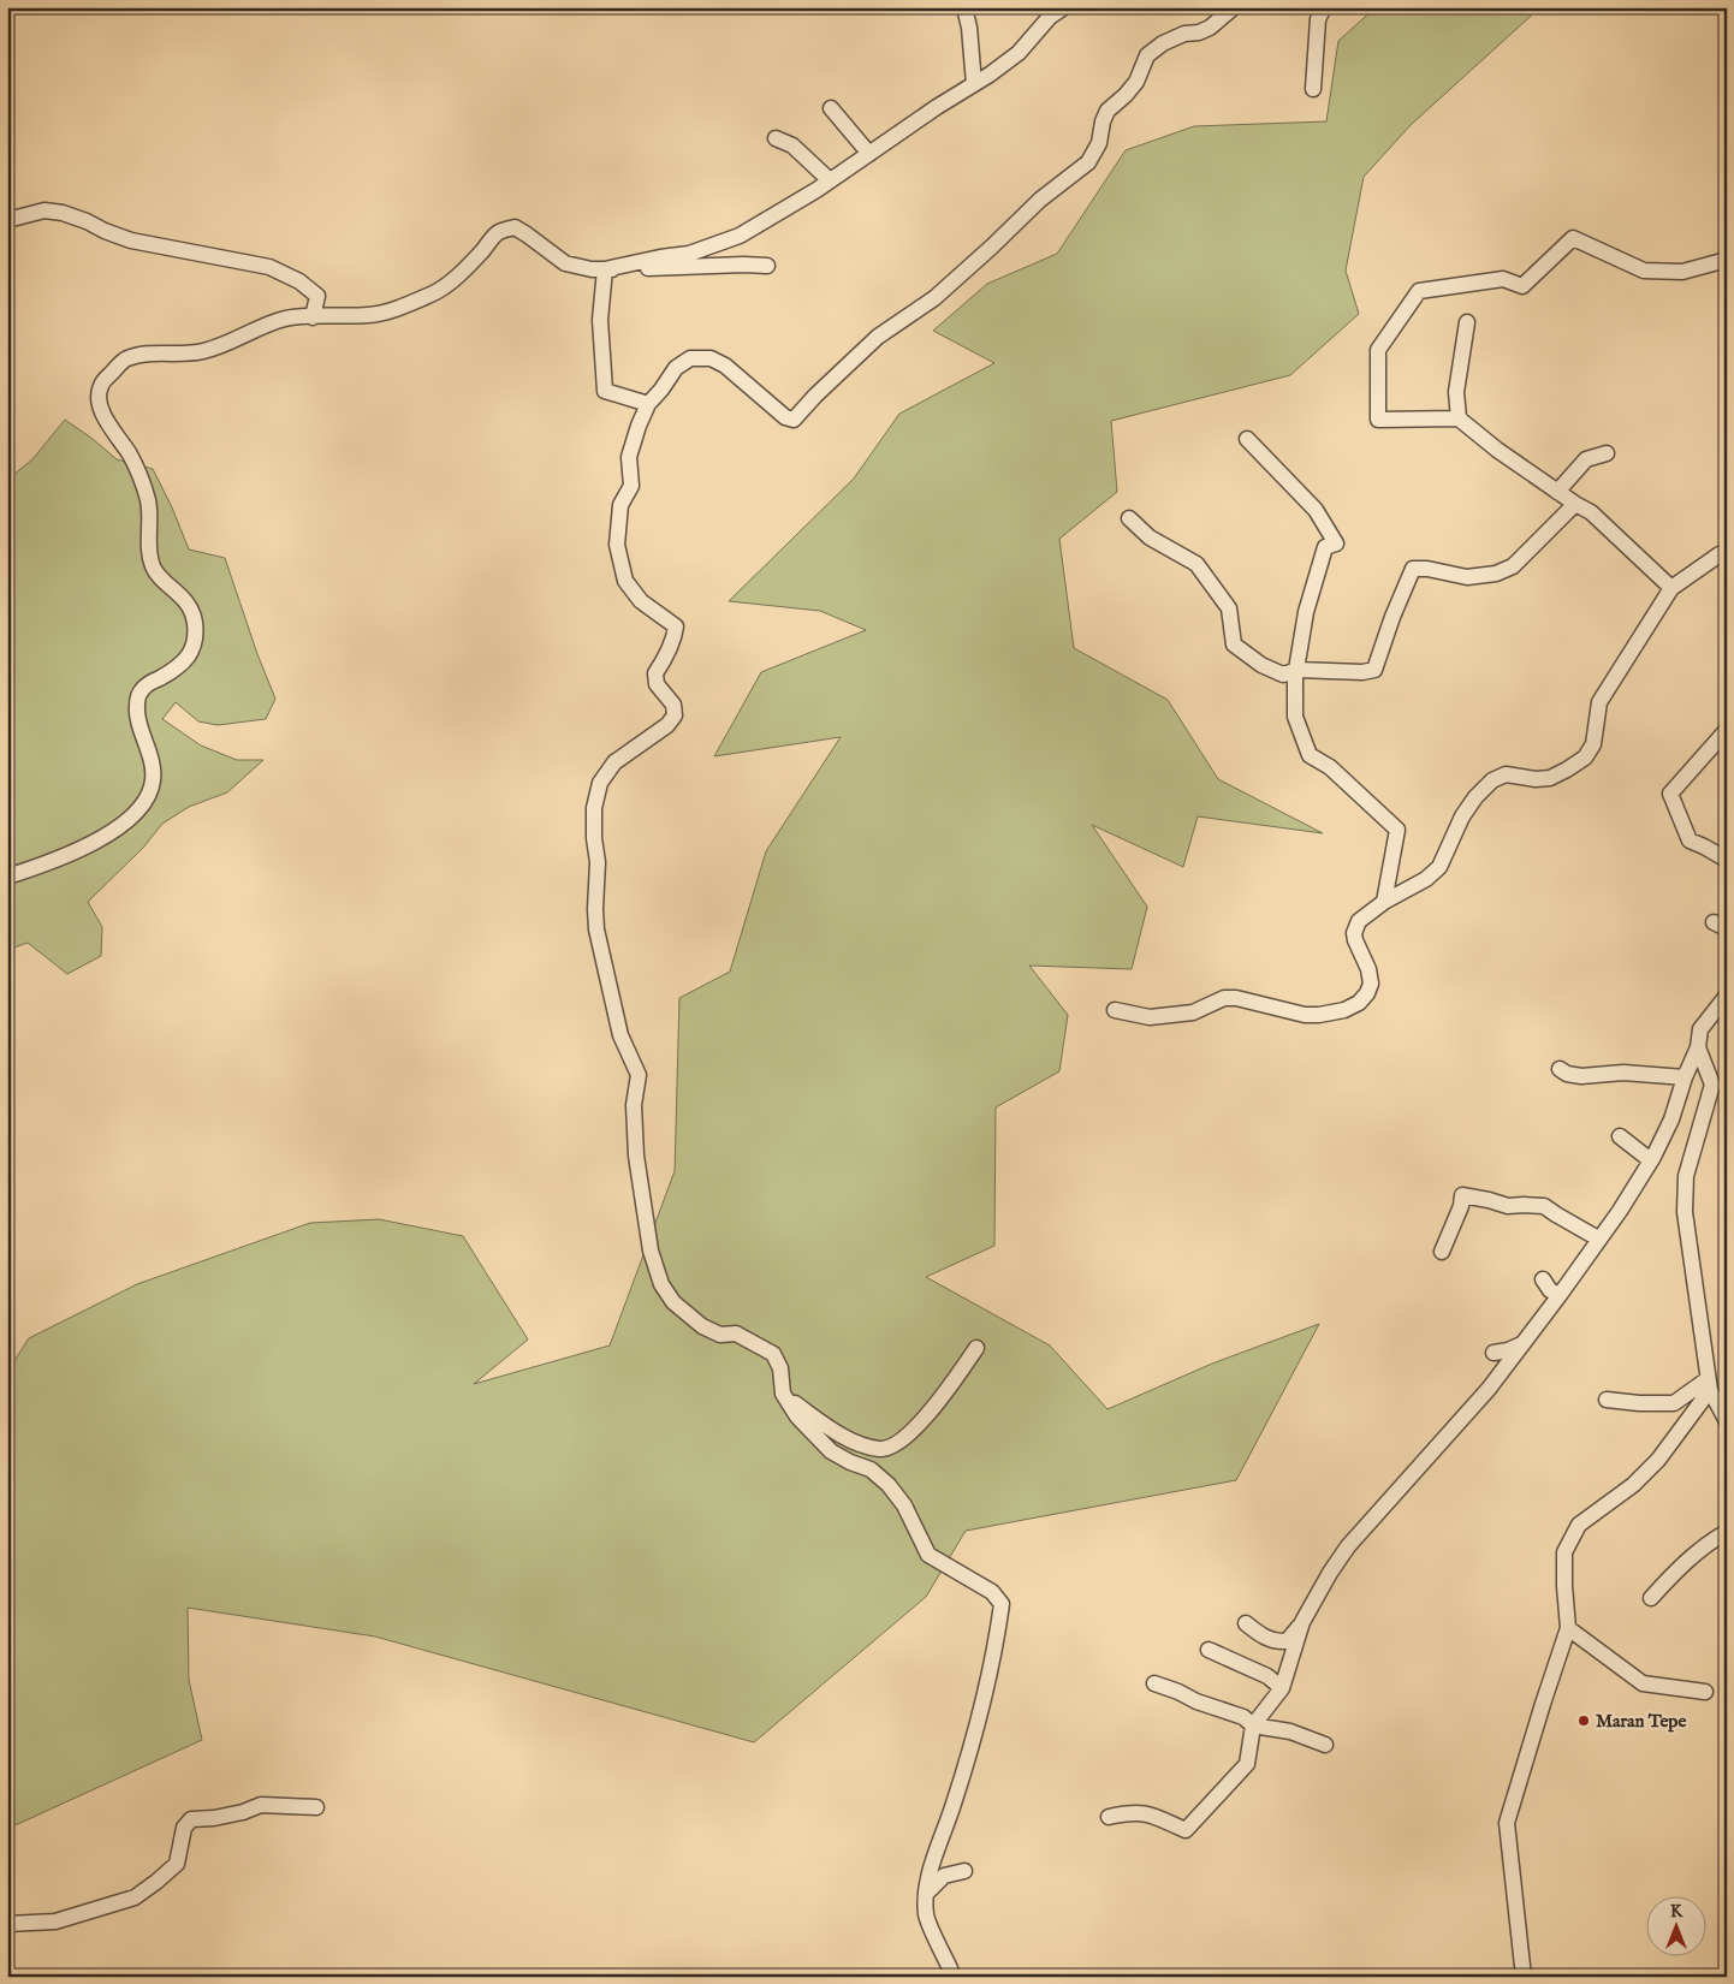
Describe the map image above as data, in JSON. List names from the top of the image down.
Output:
{
  "places": ["Maran Tepe"],
  "north": "top"
}
